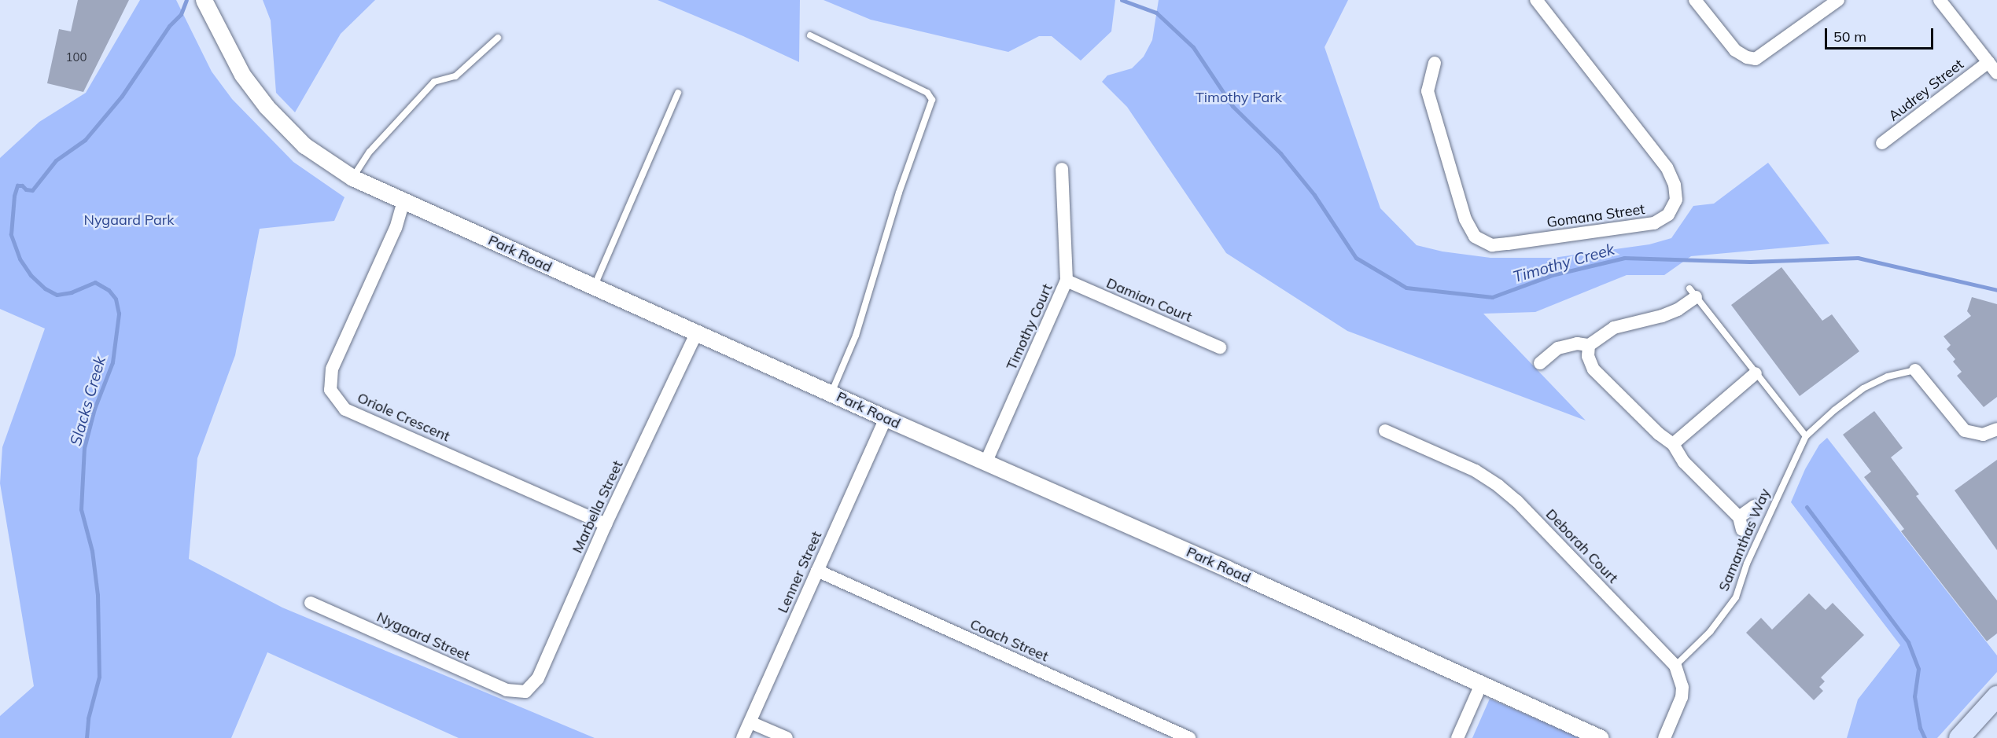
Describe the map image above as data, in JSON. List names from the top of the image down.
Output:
{
  "streets": {
    "street": [
      "Audrey Street",
      "Gomana Street",
      "Park Road",
      "Damian Court",
      "Timothy Court",
      "Oriole Crescent",
      "Marbella Street",
      "Deborah Court",
      "Lenner Street",
      "Nygaard Street",
      "Coach Street"
    ],
    "lane": ["Samanthas Way"]
  },
  "crossings": [
    ["Park Road", "Timothy Court"],
    ["Park Road", "Oriole Crescent"],
    ["Park Road", "Marbella Street"],
    ["Park Road", "Lenner Street"],
    ["Damian Court", "Timothy Court"],
    ["Oriole Crescent", "Marbella Street"],
    ["Marbella Street", "Nygaard Street"],
    ["Samanthas Way", "Deborah Court"],
    ["Lenner Street", "Coach Street"]
  ],
  "water": ["Timothy Creek", "Slacks Creek"],
  "parks": ["Timothy Park", "Nygaard Park"],
  "house_numbers": ["100"],
  "scale_bar": "50 m"
}
